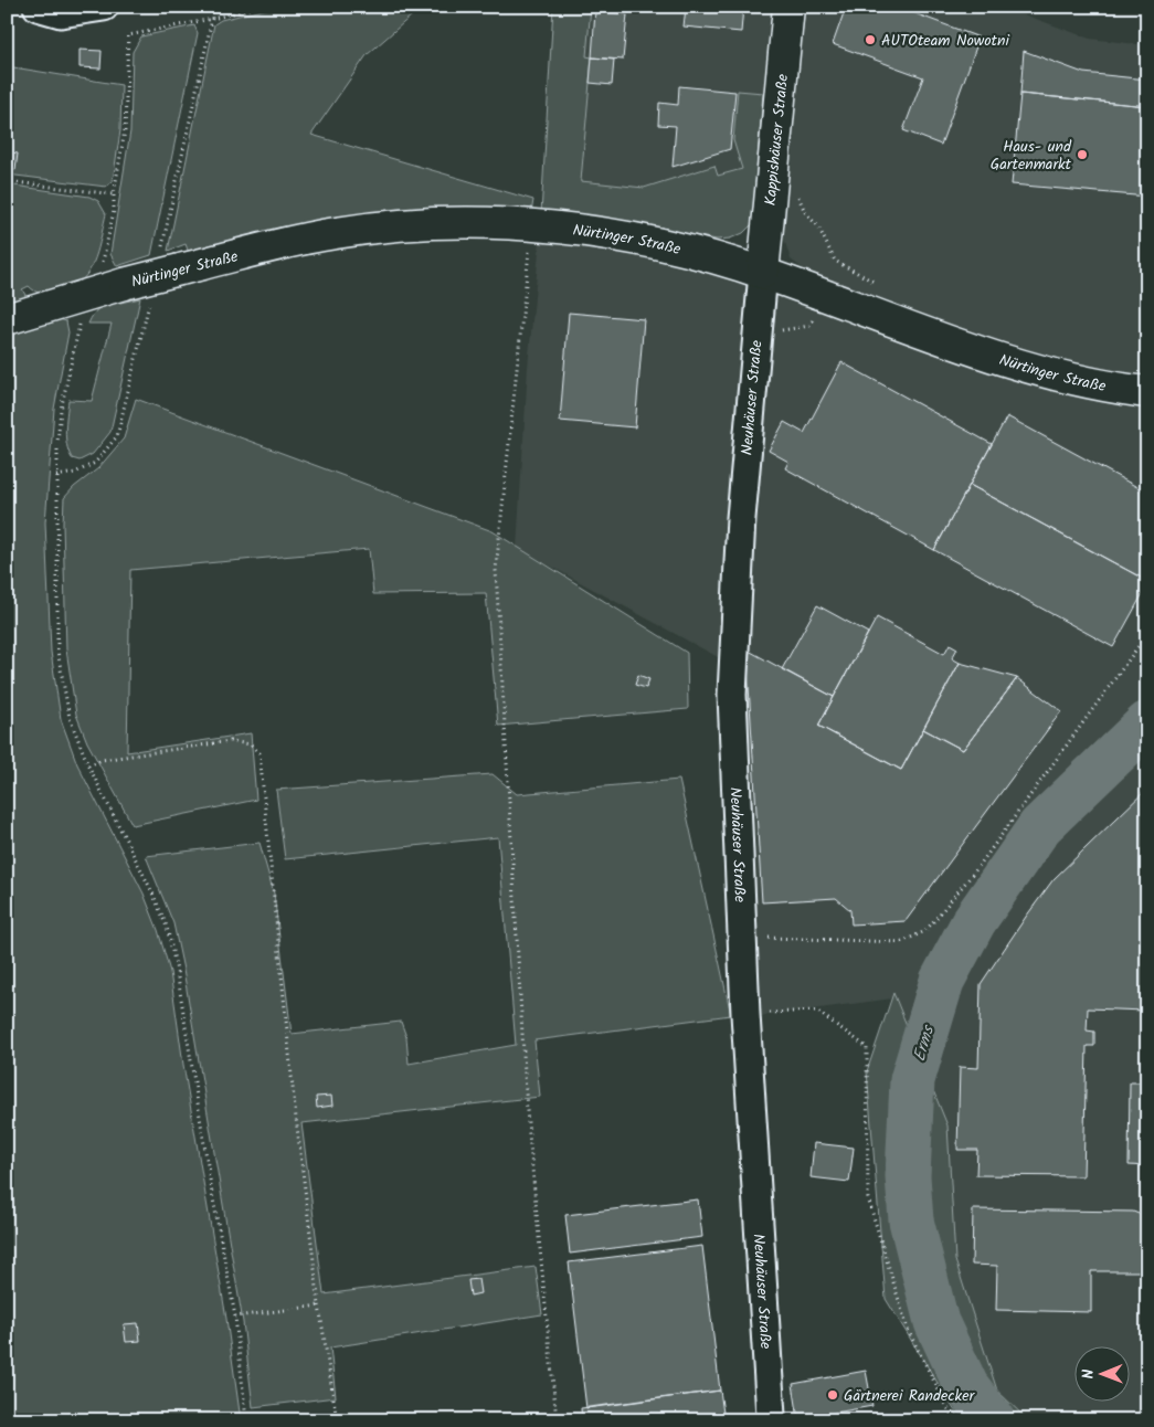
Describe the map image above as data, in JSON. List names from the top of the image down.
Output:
{
  "streets": {
    "street": ["Kappishäuser Straße", "Nürtinger Straße", "Neuhäuser Straße"]
  },
  "crossings": [
    ["Kappishäuser Straße", "Nürtinger Straße"],
    ["Kappishäuser Straße", "Neuhäuser Straße"],
    ["Nürtinger Straße", "Neuhäuser Straße"]
  ],
  "water": ["Erms"],
  "places": ["AUTOteam Nowotni", "Haus- und Gartenmarkt", "Gärtnerei Randecker"],
  "north": "left"
}
